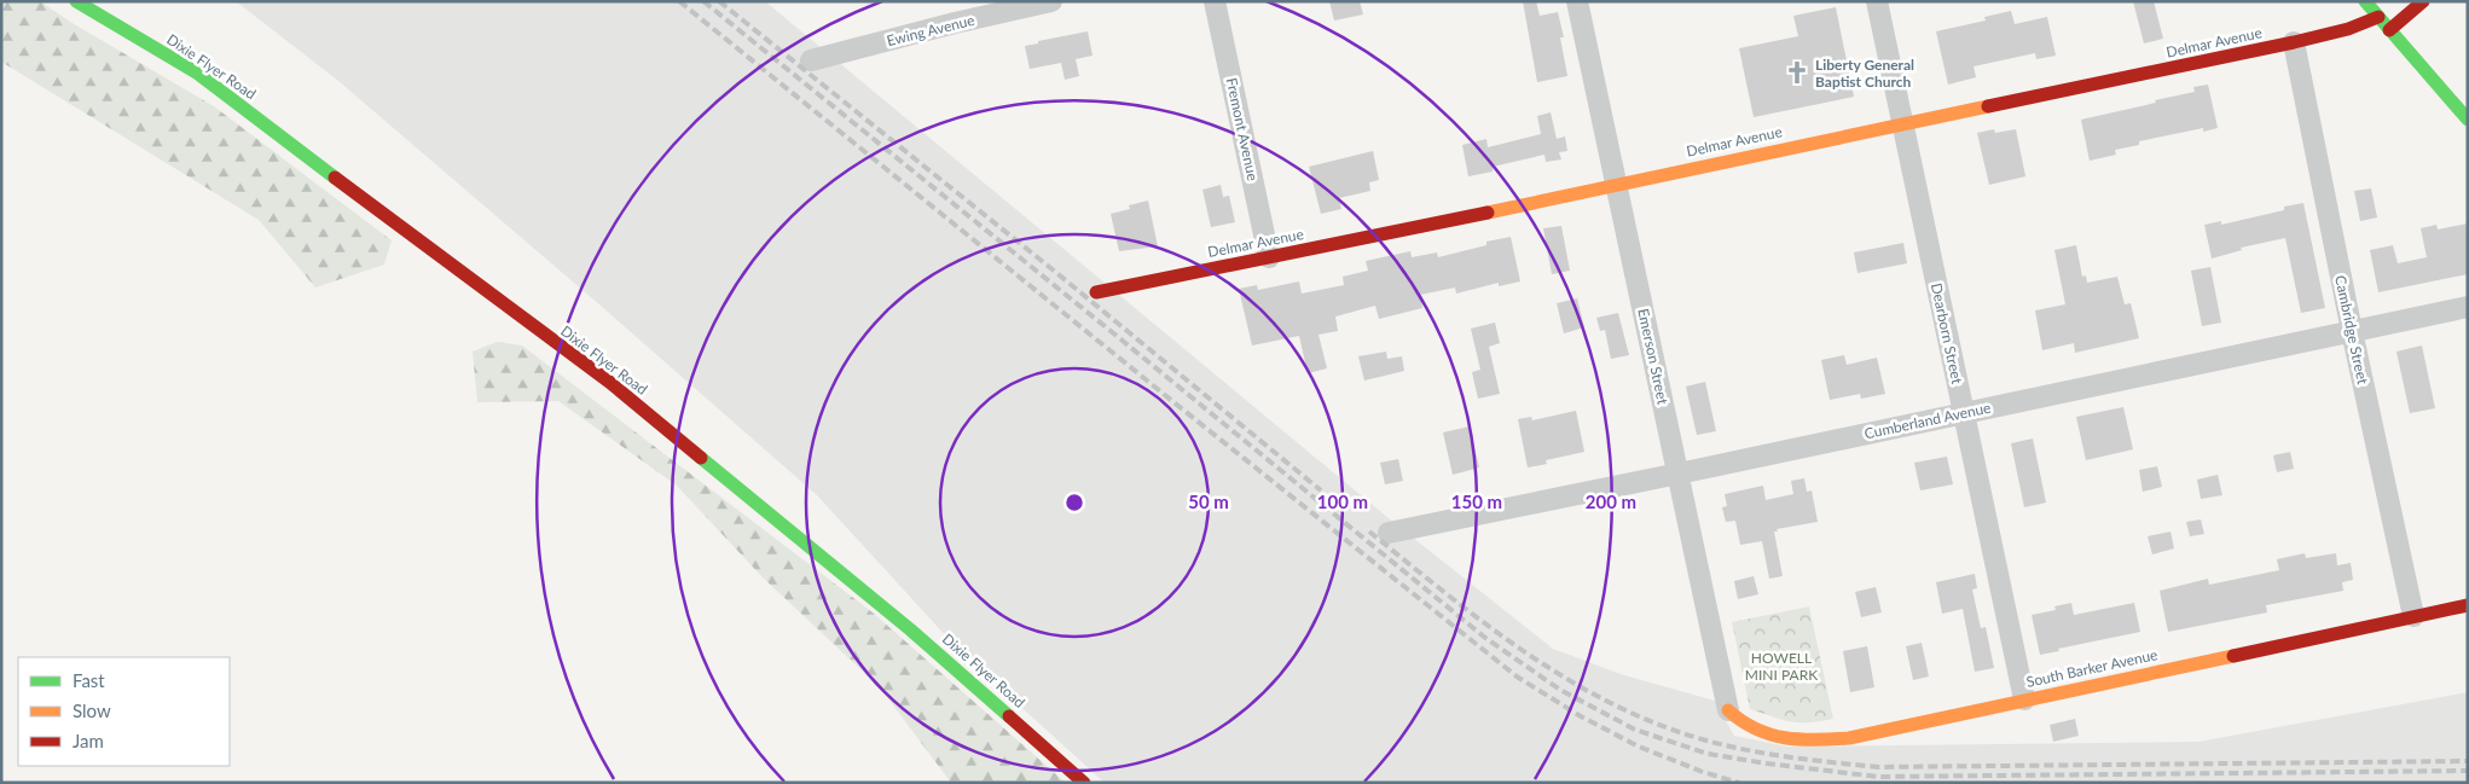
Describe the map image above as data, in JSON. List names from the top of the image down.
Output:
{
  "streets": {
    "street": [
      "Ewing Avenue",
      "Delmar Avenue",
      "Dixie Flyer Road",
      "Fremont Avenue",
      "Cambridge Street",
      "Dearborn Street",
      "Emerson Street",
      "Cumberland Avenue",
      "South Barker Avenue"
    ]
  },
  "crossings": [
    ["Delmar Avenue", "Fremont Avenue"],
    ["Delmar Avenue", "Cambridge Street"],
    ["Delmar Avenue", "Dearborn Street"],
    ["Delmar Avenue", "Emerson Street"],
    ["Cambridge Street", "Cumberland Avenue"],
    ["Cambridge Street", "South Barker Avenue"],
    ["Dearborn Street", "Cumberland Avenue"],
    ["Dearborn Street", "South Barker Avenue"],
    ["Emerson Street", "Cumberland Avenue"],
    ["Emerson Street", "South Barker Avenue"]
  ],
  "parks": ["HOWELL MINI PARK"],
  "places": {
    "church": ["Liberty General Baptist Church"]
  },
  "legend": ["Fast", "Slow", "Jam"],
  "rings": [
    "50 m",
    "100 m",
    "150 m",
    "200 m"
  ]
}
